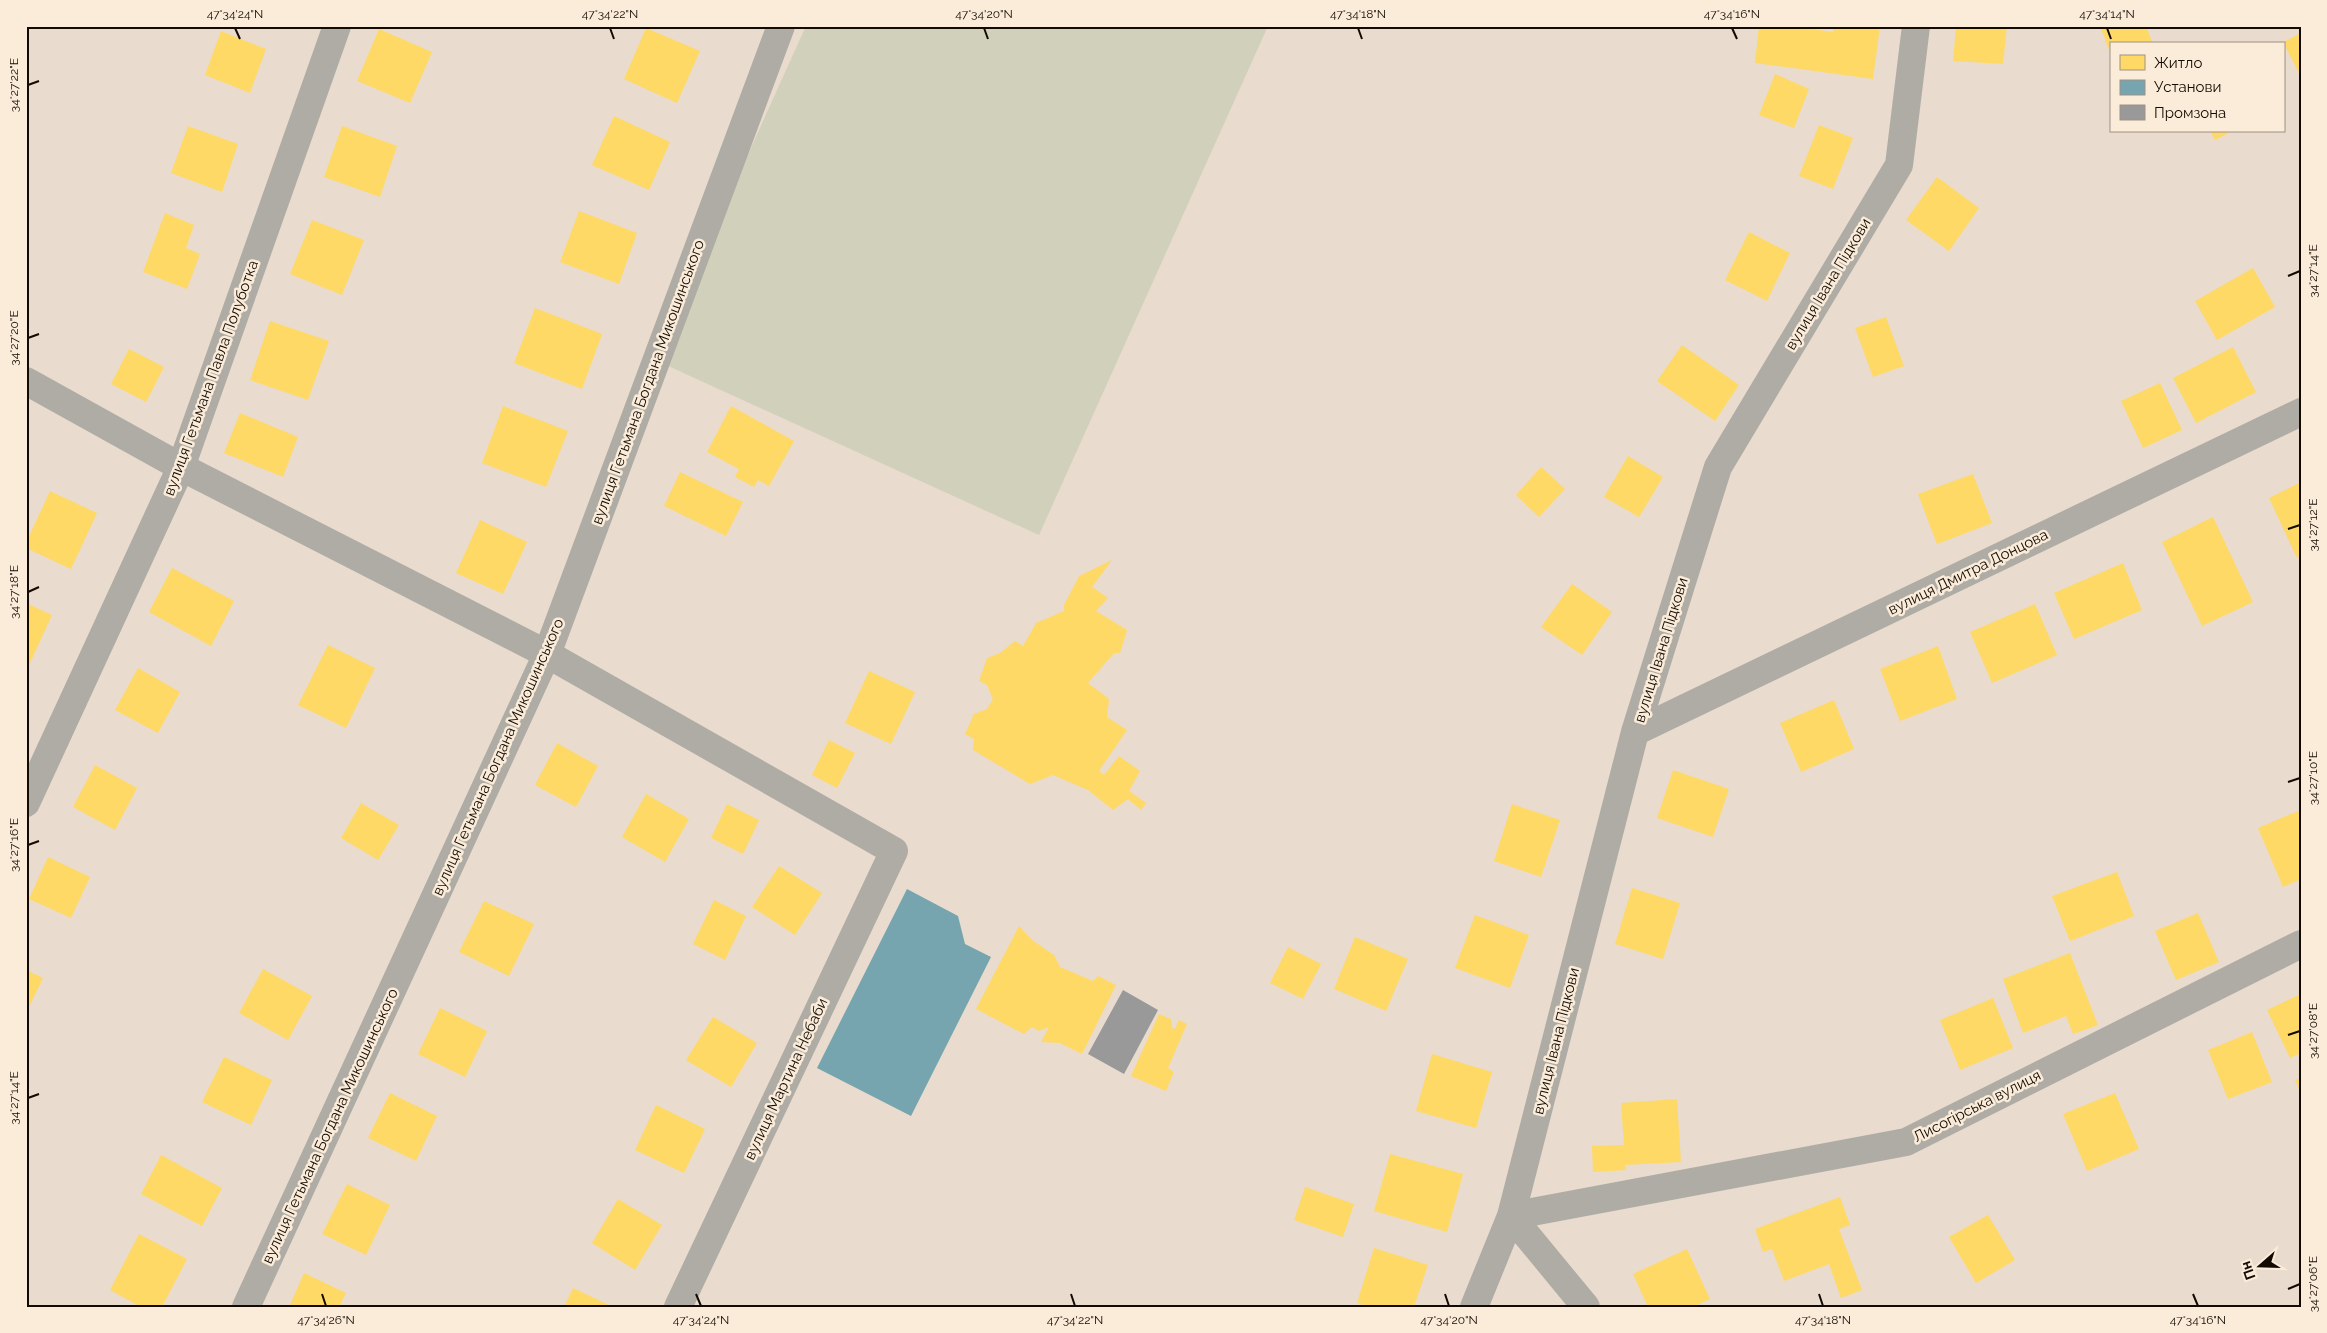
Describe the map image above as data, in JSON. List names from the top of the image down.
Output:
{
  "streets": {
    "street": [
      "вулиця Івана Підкови",
      "вулиця Гетьмана Павла Полуботка",
      "вулиця Гетьмана Богдана Микошинського",
      "вулиця Дмитра Донцова",
      "вулиця Мартина Небаби",
      "Лисогірська вулиця"
    ]
  },
  "crossings": [
    ["вулиця Івана Підкови", "вулиця Дмитра Донцова"],
    ["вулиця Івана Підкови", "Лисогірська вулиця"],
    ["вулиця Гетьмана Богдана Микошинського", "вулиця Мартина Небаби"]
  ],
  "legend": ["Житло", "Установи", "Промзона"],
  "north": "left",
  "coordinates": [
    "47°34'24\"N",
    "47°34'22\"N",
    "47°34'20\"N",
    "47°34'18\"N",
    "47°34'16\"N",
    "47°34'14\"N",
    "34°27'22\"E",
    "34°27'14\"E",
    "34°27'20\"E",
    "34°27'12\"E",
    "34°27'18\"E",
    "34°27'10\"E",
    "34°27'16\"E",
    "34°27'08\"E",
    "34°27'06\"E",
    "47°34'26\"N"
  ]
}
